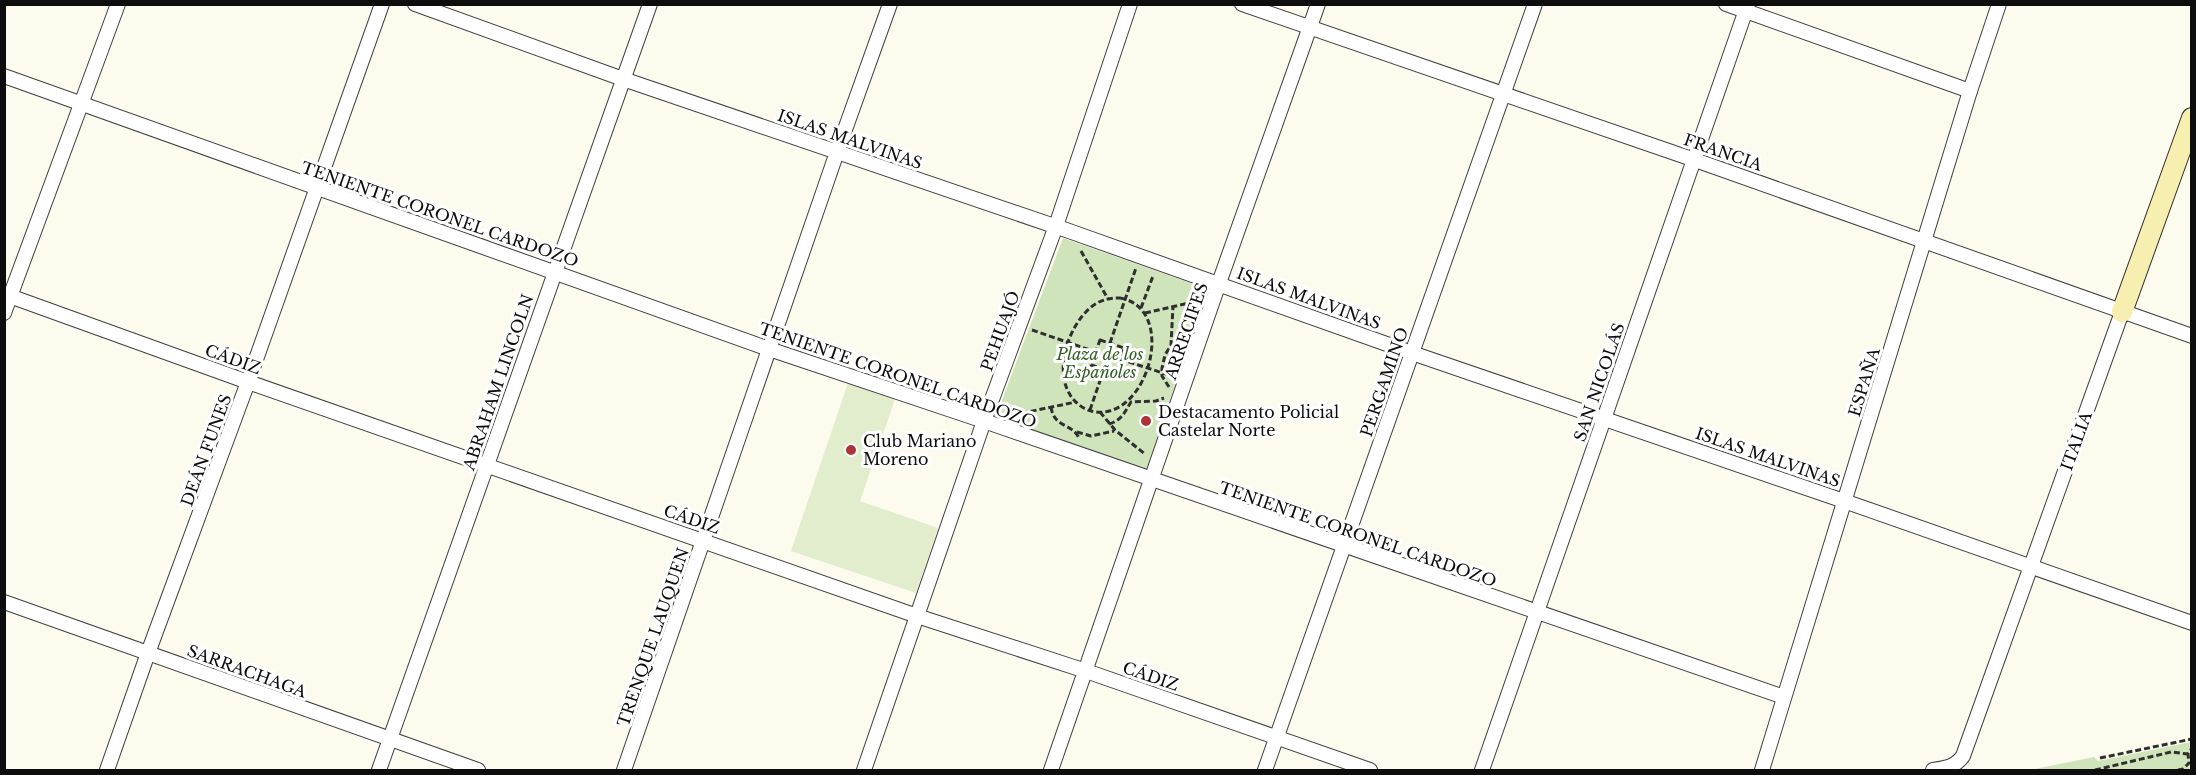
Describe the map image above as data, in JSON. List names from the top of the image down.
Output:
{
  "streets": {
    "street": [
      "ISLAS MALVINAS",
      "FRANCIA",
      "TENIENTE CORONEL CARDOZO",
      "PEHUAJÓ",
      "ARRECIFES",
      "CÁDIZ",
      "ABRAHAM LINCOLN",
      "PERGAMINO",
      "SAN NICOLÁS",
      "ESPAÑA",
      "ITALIA",
      "DEÁN FUNES",
      "TRENQUE LAUQUEN",
      "SARRACHAGA"
    ]
  },
  "crossings": [
    ["ISLAS MALVINAS", "PEHUAJÓ"],
    ["ISLAS MALVINAS", "ARRECIFES"],
    ["ISLAS MALVINAS", "ABRAHAM LINCOLN"],
    ["ISLAS MALVINAS", "PERGAMINO"],
    ["ISLAS MALVINAS", "SAN NICOLÁS"],
    ["ISLAS MALVINAS", "ESPAÑA"],
    ["ISLAS MALVINAS", "ITALIA"],
    ["ISLAS MALVINAS", "TRENQUE LAUQUEN"],
    ["FRANCIA", "ARRECIFES"],
    ["FRANCIA", "PERGAMINO"],
    ["FRANCIA", "SAN NICOLÁS"],
    ["FRANCIA", "ESPAÑA"],
    ["FRANCIA", "ITALIA"],
    ["TENIENTE CORONEL CARDOZO", "PEHUAJÓ"],
    ["TENIENTE CORONEL CARDOZO", "ARRECIFES"],
    ["TENIENTE CORONEL CARDOZO", "ABRAHAM LINCOLN"],
    ["TENIENTE CORONEL CARDOZO", "PERGAMINO"],
    ["TENIENTE CORONEL CARDOZO", "SAN NICOLÁS"],
    ["TENIENTE CORONEL CARDOZO", "ESPAÑA"],
    ["TENIENTE CORONEL CARDOZO", "DEÁN FUNES"],
    ["TENIENTE CORONEL CARDOZO", "TRENQUE LAUQUEN"],
    ["PEHUAJÓ", "CÁDIZ"],
    ["ARRECIFES", "CÁDIZ"],
    ["CÁDIZ", "ABRAHAM LINCOLN"],
    ["CÁDIZ", "PERGAMINO"],
    ["CÁDIZ", "DEÁN FUNES"],
    ["CÁDIZ", "TRENQUE LAUQUEN"],
    ["ABRAHAM LINCOLN", "SARRACHAGA"],
    ["DEÁN FUNES", "SARRACHAGA"]
  ],
  "parks": ["Plaza de los Españoles"],
  "places": ["Destacamento Policial Castelar Norte", "Club Mariano Moreno"]
}
